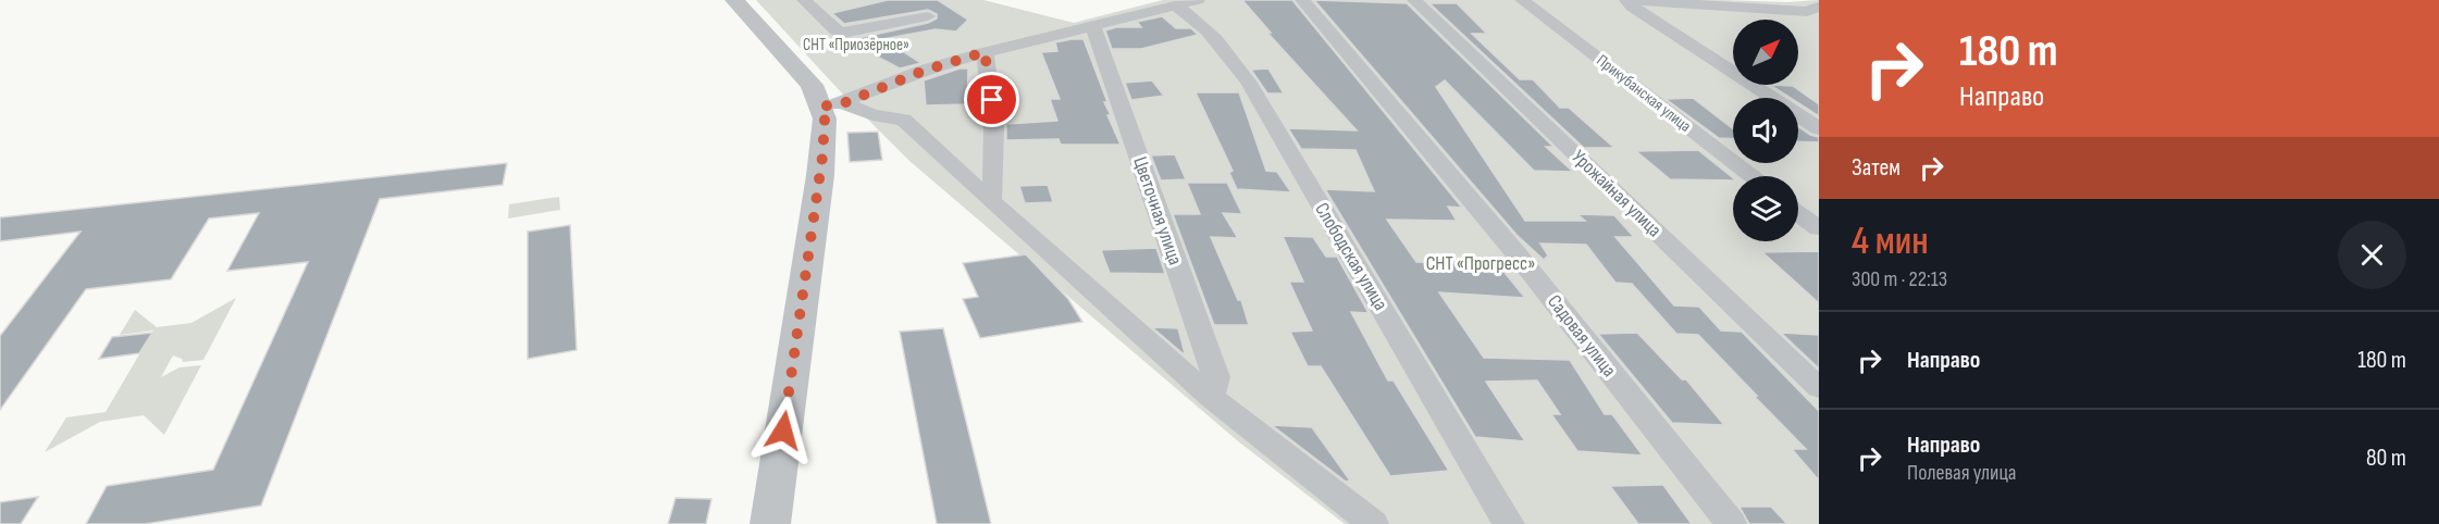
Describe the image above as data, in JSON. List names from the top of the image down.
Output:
{
  "streets": {
    "street": [
      "Прикубанская улица",
      "Урожайная улица",
      "Цветочная улица",
      "Слободская улица",
      "Садовая улица"
    ]
  },
  "parks": ["СНТ «Приозёрное»", "СНТ «Прогресс»"],
  "north": "top right",
  "page": {
    "turn": ["180 m", "Направо"],
    "then": "Затем",
    "heading": ["4 мин", "300 m · 22:13"],
    "list": [
      {
        "name": "Направо",
        "value": "180 m"
      },
      {
        "name": "Направо",
        "note": "Полевая улица",
        "value": "80 m"
      }
    ]
  }
}
